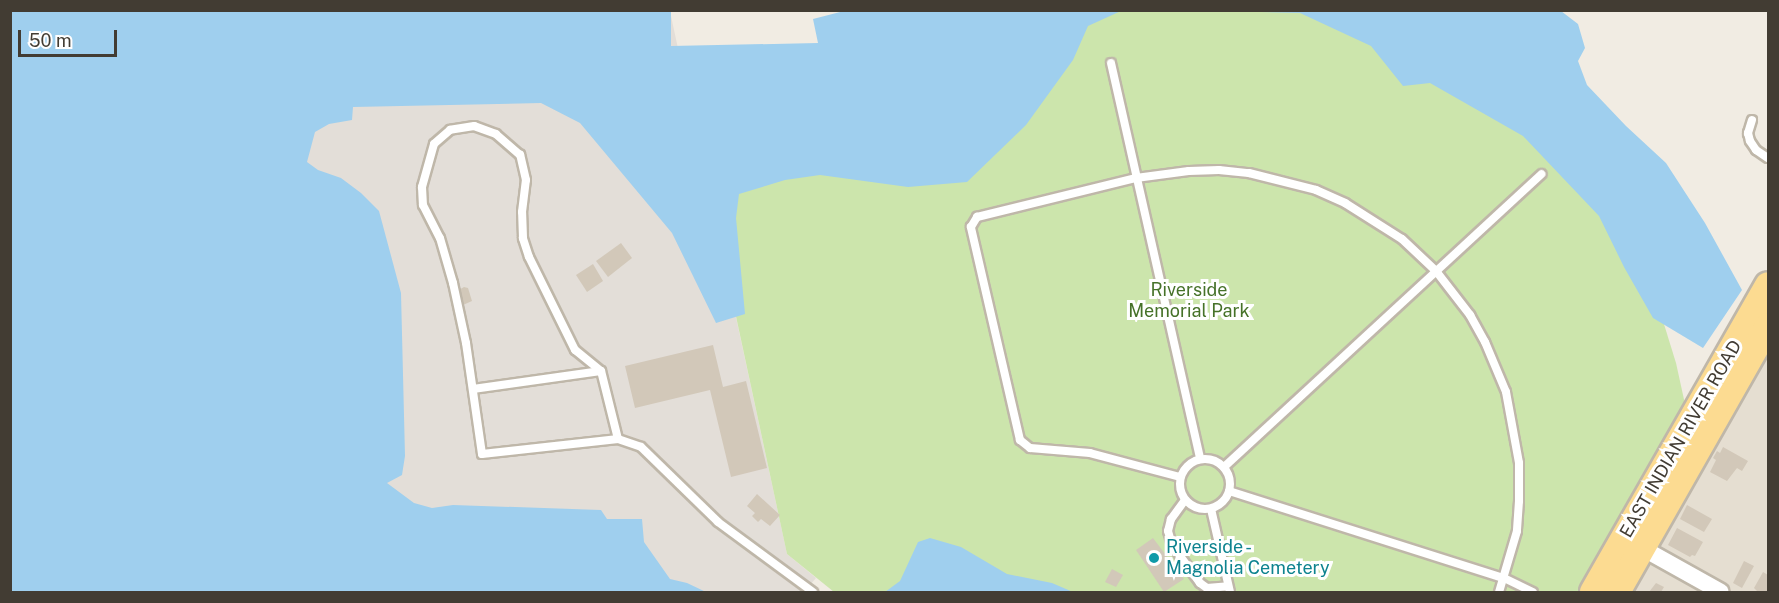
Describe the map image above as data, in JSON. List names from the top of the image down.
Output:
{
  "streets": {
    "main road": ["EAST INDIAN RIVER ROAD"]
  },
  "parks": ["Riverside Memorial Park"],
  "places": ["Riverside - Magnolia Cemetery"],
  "scale_bar": "50 m"
}
